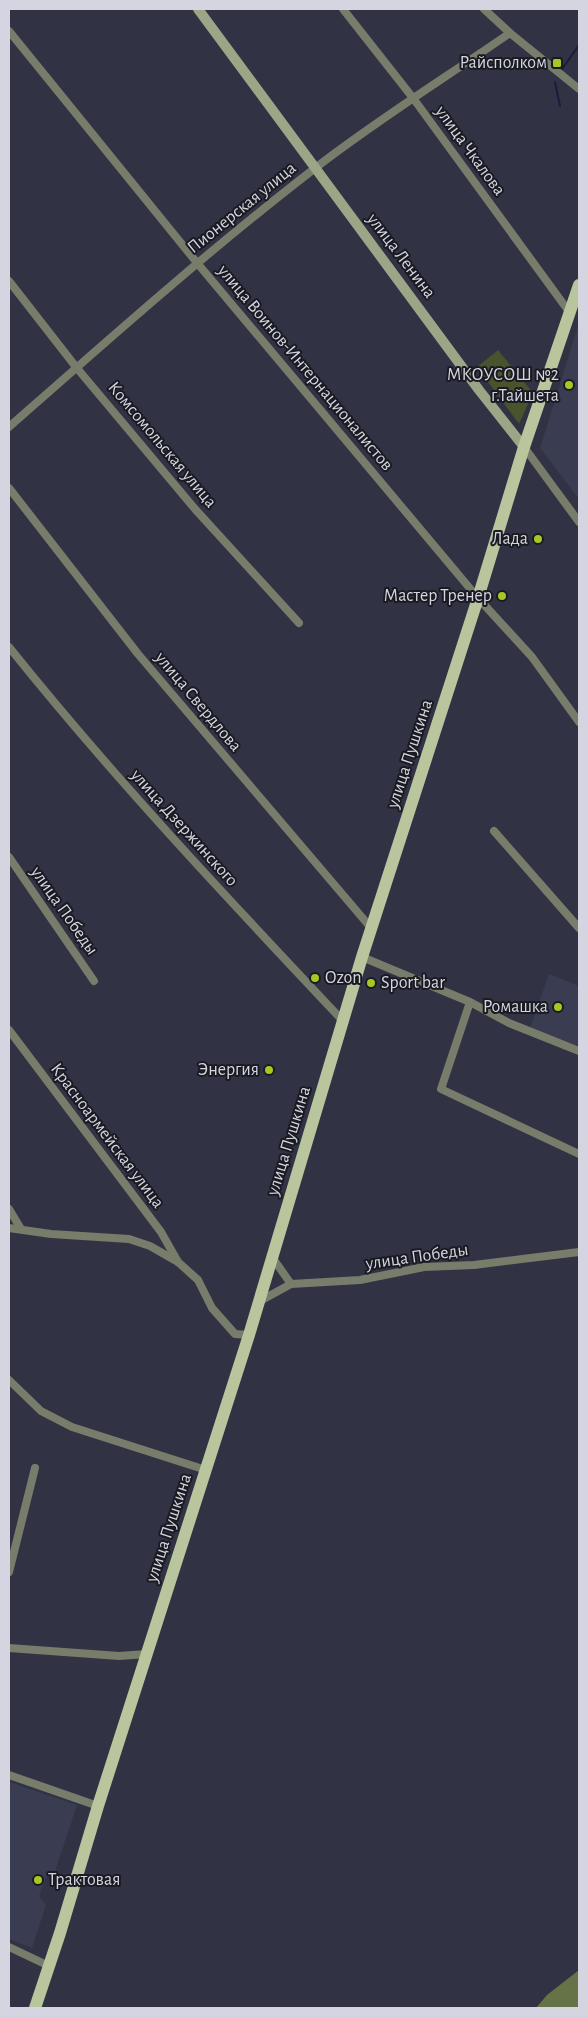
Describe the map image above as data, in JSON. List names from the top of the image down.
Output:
{
  "streets": {
    "main road": ["улица Ленина", "улица Пушкина"],
    "street": [
      "улица Чкалова",
      "Пионерская улица",
      "улица Воинов-Интернационалистов",
      "Комсомольская улица",
      "улица Свердлова",
      "улица Дзержинского",
      "улица Победы",
      "Красноармейская улица"
    ]
  },
  "crossings": [
    ["улица Чкалова", "Пионерская улица"],
    ["улица Чкалова", "улица Пушкина"],
    ["Пионерская улица", "улица Ленина"],
    ["Пионерская улица", "улица Воинов-Интернационалистов"],
    ["Пионерская улица", "Комсомольская улица"],
    ["улица Ленина", "улица Пушкина"],
    ["улица Воинов-Интернационалистов", "улица Пушкина"],
    ["улица Свердлова", "улица Пушкина"],
    ["улица Пушкина", "улица Дзержинского"]
  ],
  "places": {
    "transit": ["Райсполком"],
    "other": [
      "МКОУСОШ №2 г.Тайшета",
      "Лада",
      "Мастер Тренер",
      "Ozon",
      "Sport bar",
      "Ромашка",
      "Энергия",
      "Трактовая"
    ]
  }
}
